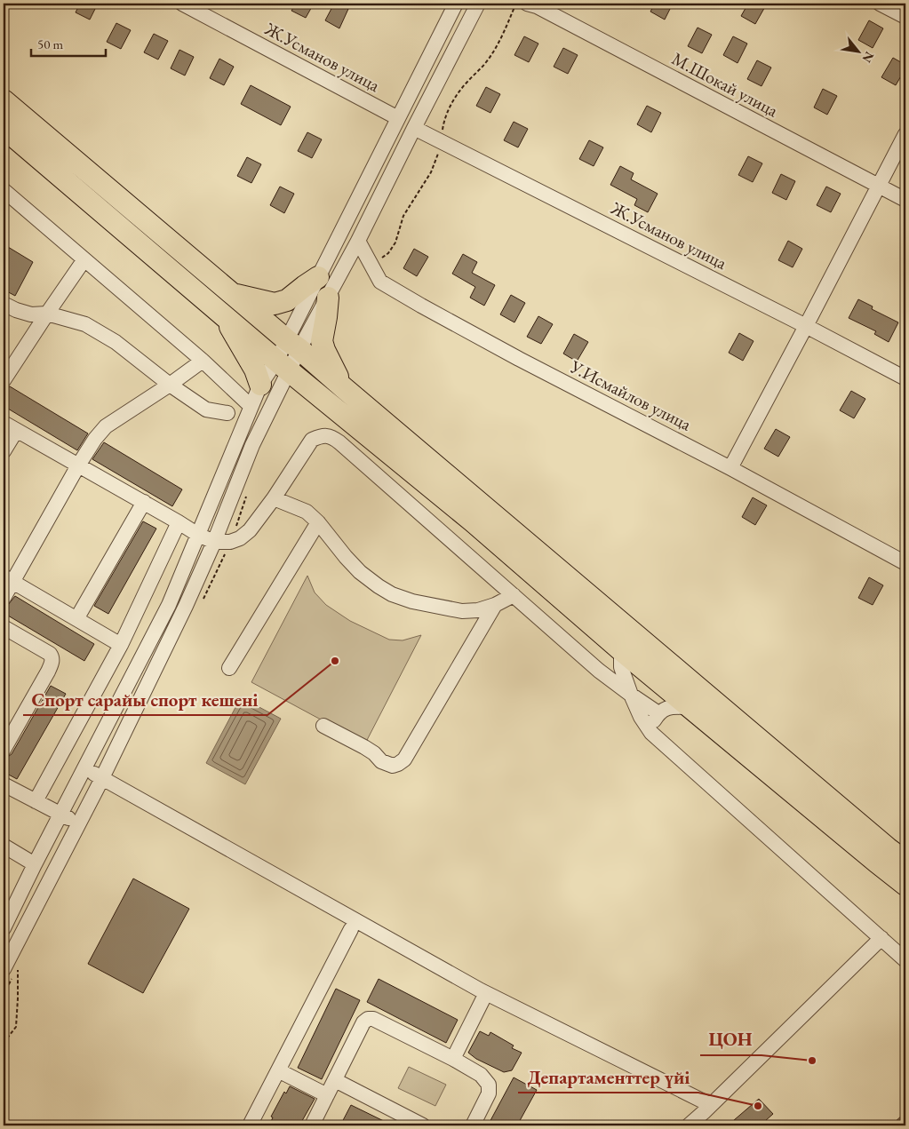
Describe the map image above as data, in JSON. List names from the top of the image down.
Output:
{
  "streets": {
    "street": ["Ж.Усманов улица", "М.Шокай улица", "У.Исмайлов улица"]
  },
  "places": ["Спорт сарайы спорт кешені", "ЦОН", "Департаменттер үйі"],
  "scale_bar": "50 m",
  "north": "bottom right"
}
